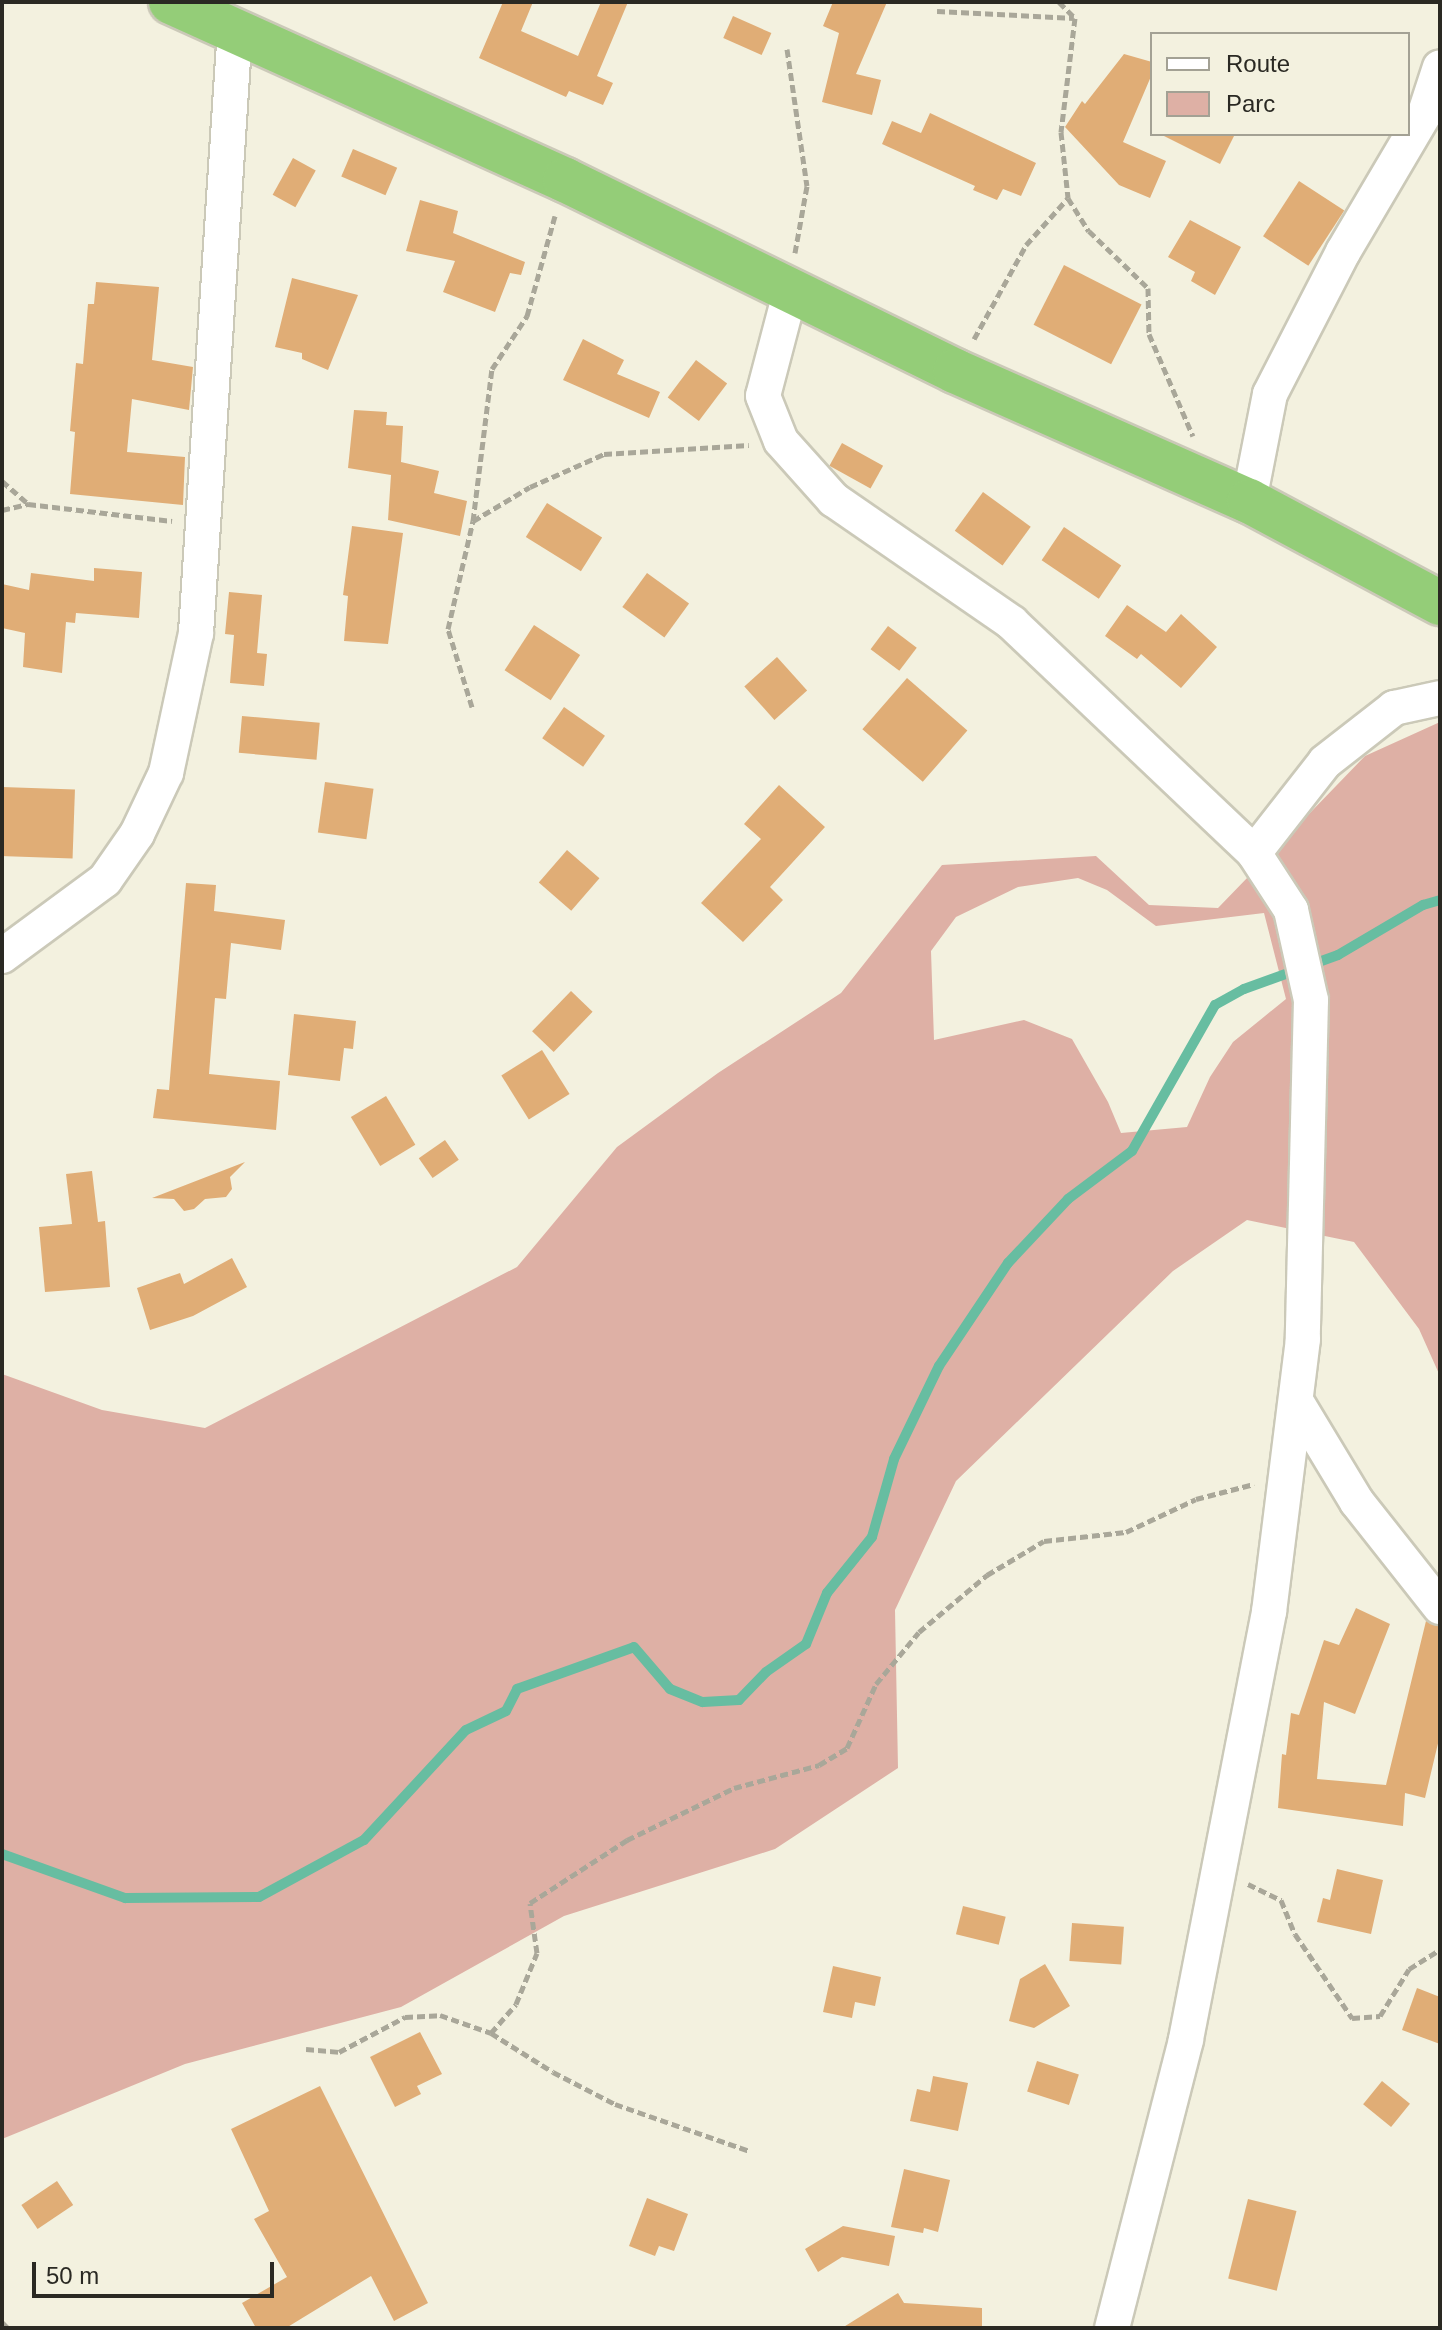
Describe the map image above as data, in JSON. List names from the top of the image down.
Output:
{
  "legend": ["Route", "Parc"],
  "scale_bar": "50 m"
}
